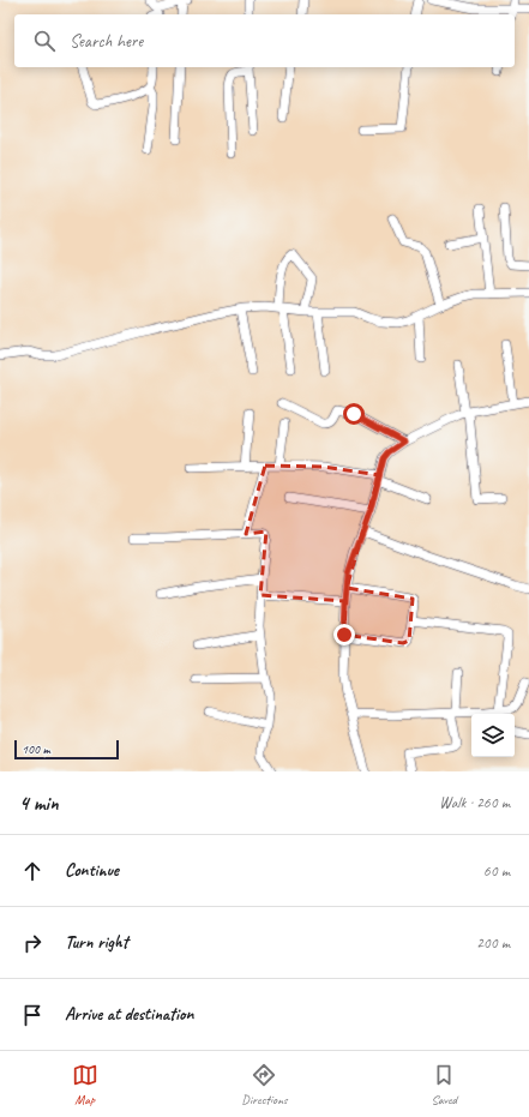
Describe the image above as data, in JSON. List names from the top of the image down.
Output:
{
  "scale_bar": "100 m",
  "page": {
    "search": "Search here",
    "scale": "100 m",
    "heading": ["4 min", "Walk · 260 m"],
    "list": [
      ["Continue", "60 m"],
      ["Turn right", "200 m"],
      "Arrive at destination"
    ],
    "nav": ["Map", "Directions", "Saved"]
  }
}
